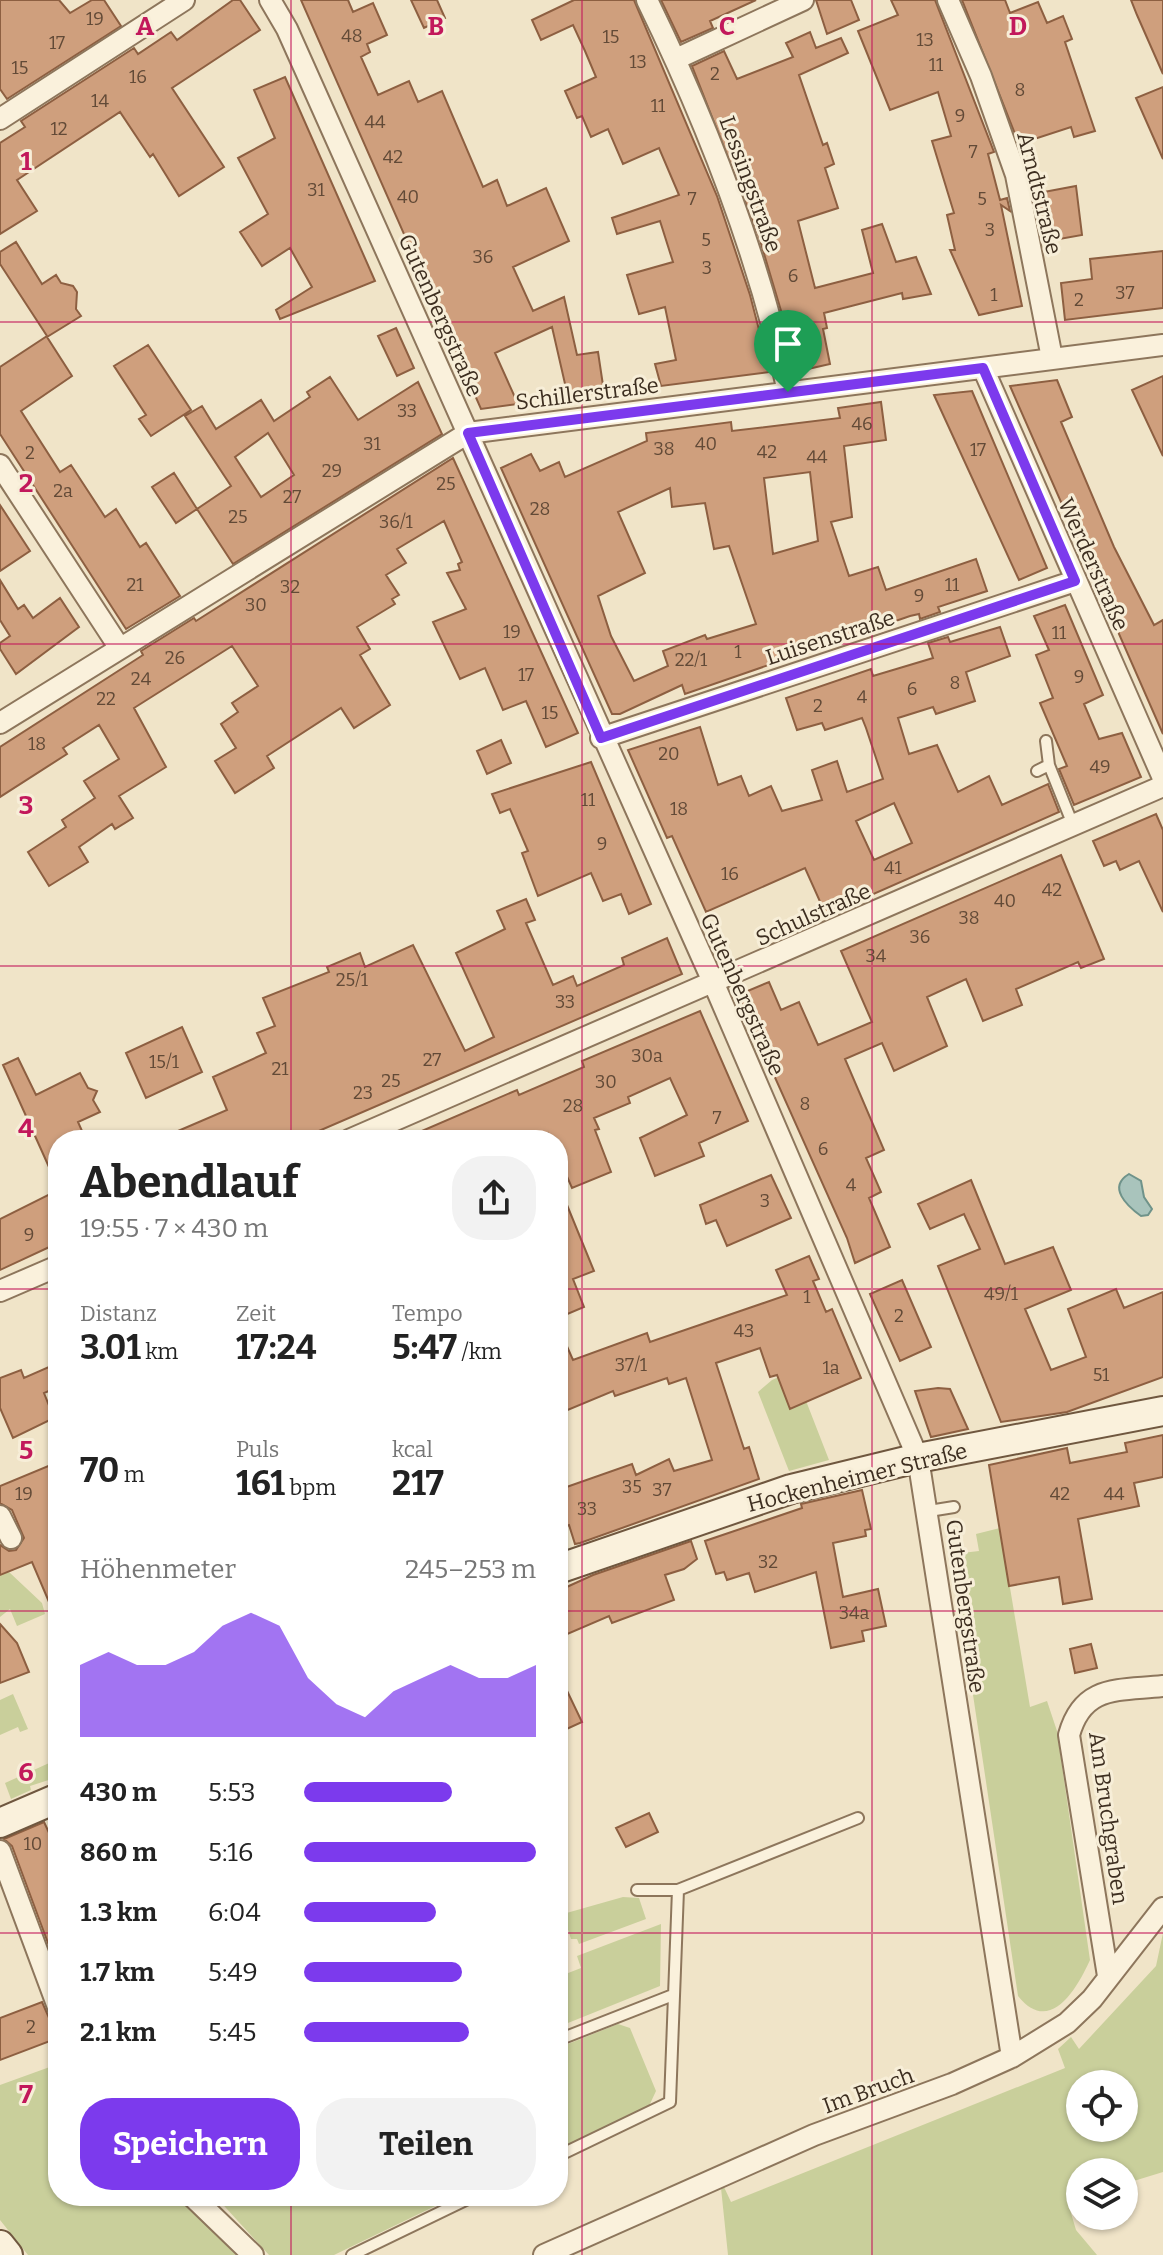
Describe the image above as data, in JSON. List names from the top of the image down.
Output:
{
  "streets": {
    "street": [
      "Lessingstraße",
      "Arndtstraße",
      "Gutenbergstraße",
      "Schillerstraße",
      "Werderstraße",
      "Luisenstraße",
      "Schulstraße",
      "Hockenheimer Straße",
      "Am Bruchgraben",
      "Im Bruch"
    ]
  },
  "crossings": [
    ["Lessingstraße", "Schillerstraße"],
    ["Arndtstraße", "Schillerstraße"],
    ["Gutenbergstraße", "Schillerstraße"],
    ["Gutenbergstraße", "Luisenstraße"],
    ["Gutenbergstraße", "Schulstraße"],
    ["Gutenbergstraße", "Hockenheimer Straße"],
    ["Gutenbergstraße", "Im Bruch"],
    ["Schillerstraße", "Werderstraße"],
    ["Werderstraße", "Luisenstraße"],
    ["Am Bruchgraben", "Im Bruch"]
  ],
  "house_numbers": [
    "19",
    "48",
    "15",
    "13",
    "17",
    "13",
    "11",
    "15",
    "2",
    "16",
    "8",
    "14",
    "11",
    "9",
    "44",
    "12",
    "7",
    "42",
    "31",
    "40",
    "7",
    "5",
    "3",
    "5",
    "36",
    "3",
    "6",
    "37",
    "1",
    "2",
    "33",
    "46",
    "31",
    "40",
    "38",
    "17",
    "42",
    "2",
    "44",
    "29",
    "25",
    "2a",
    "27",
    "28",
    "25",
    "36/1",
    "21",
    "11",
    "32",
    "9",
    "30",
    "19",
    "11",
    "1",
    "26",
    "22/1",
    "17",
    "9",
    "24",
    "8",
    "6",
    "4",
    "22",
    "2",
    "15",
    "18",
    "20",
    "49",
    "11",
    "18",
    "9",
    "41",
    "16",
    "42",
    "40",
    "38",
    "36",
    "34",
    "25/1",
    "33",
    "30a",
    "27",
    "15/1",
    "21",
    "25",
    "30",
    "23",
    "8",
    "28",
    "7",
    "6",
    "4",
    "3",
    "9",
    "49/1",
    "1",
    "2",
    "43",
    "37/1",
    "1a",
    "51",
    "35",
    "37",
    "19",
    "42",
    "44",
    "33",
    "32",
    "34a",
    "10",
    "2"
  ],
  "page": {
    "heading": ["Abendlauf", "19:55 · 7 × 430 m"],
    "stats": [
      ["Distanz", "3.01 km"],
      ["Zeit", "17:24"],
      ["Tempo", "5:47 /km"],
      ["70 m"],
      ["Puls", "161 bpm"],
      ["kcal", "217"]
    ],
    "chart": ["Höhenmeter", "245–253 m"],
    "list": [
      {
        "name": "430 m",
        "note": "5:53"
      },
      {
        "name": "860 m",
        "note": "5:16"
      },
      {
        "name": "1.3 km",
        "note": "6:04"
      },
      {
        "name": "1.7 km",
        "note": "5:49"
      },
      {
        "name": "2.1 km",
        "note": "5:45"
      }
    ],
    "buttons": ["Speichern", "Teilen"]
  },
  "grid": {
    "columns": [
      "A",
      "B",
      "C",
      "D"
    ],
    "rows": [
      "1",
      "2",
      "3",
      "4",
      "5",
      "6",
      "7"
    ]
  }
}
